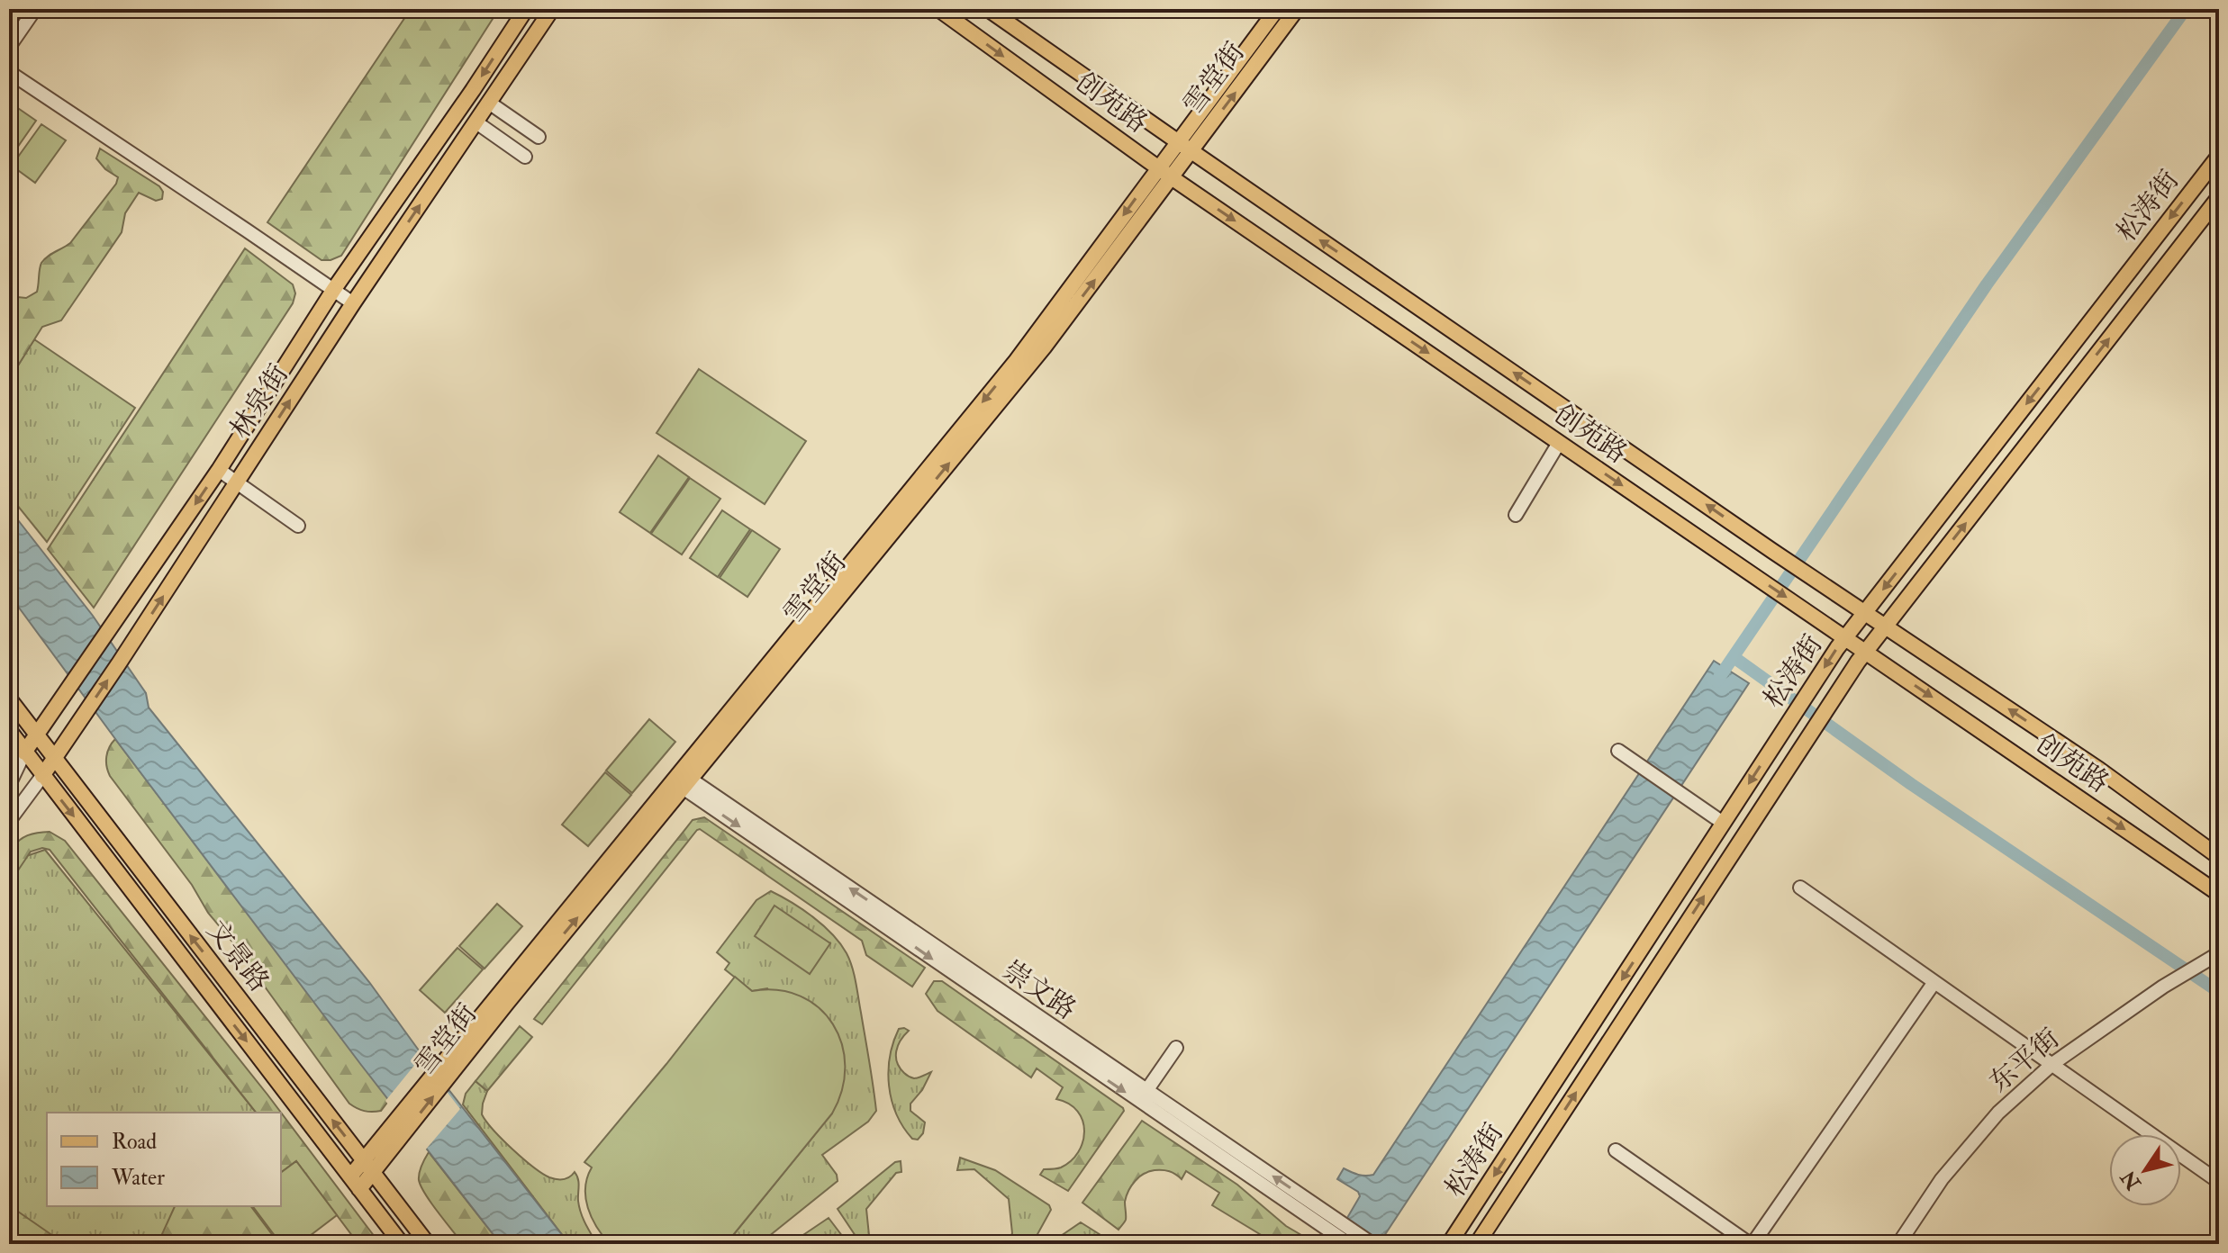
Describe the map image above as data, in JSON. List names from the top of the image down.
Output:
{
  "streets": {
    "main road": [
      "雪堂街",
      "创苑路",
      "松涛街",
      "林泉街",
      "文景路"
    ],
    "street": ["崇文路", "东平街"]
  },
  "crossings": [
    ["雪堂街", "创苑路"],
    ["雪堂街", "文景路"],
    ["雪堂街", "崇文路"],
    ["创苑路", "松涛街"],
    ["林泉街", "文景路"]
  ],
  "legend": ["Road", "Water"],
  "north": "bottom left"
}
